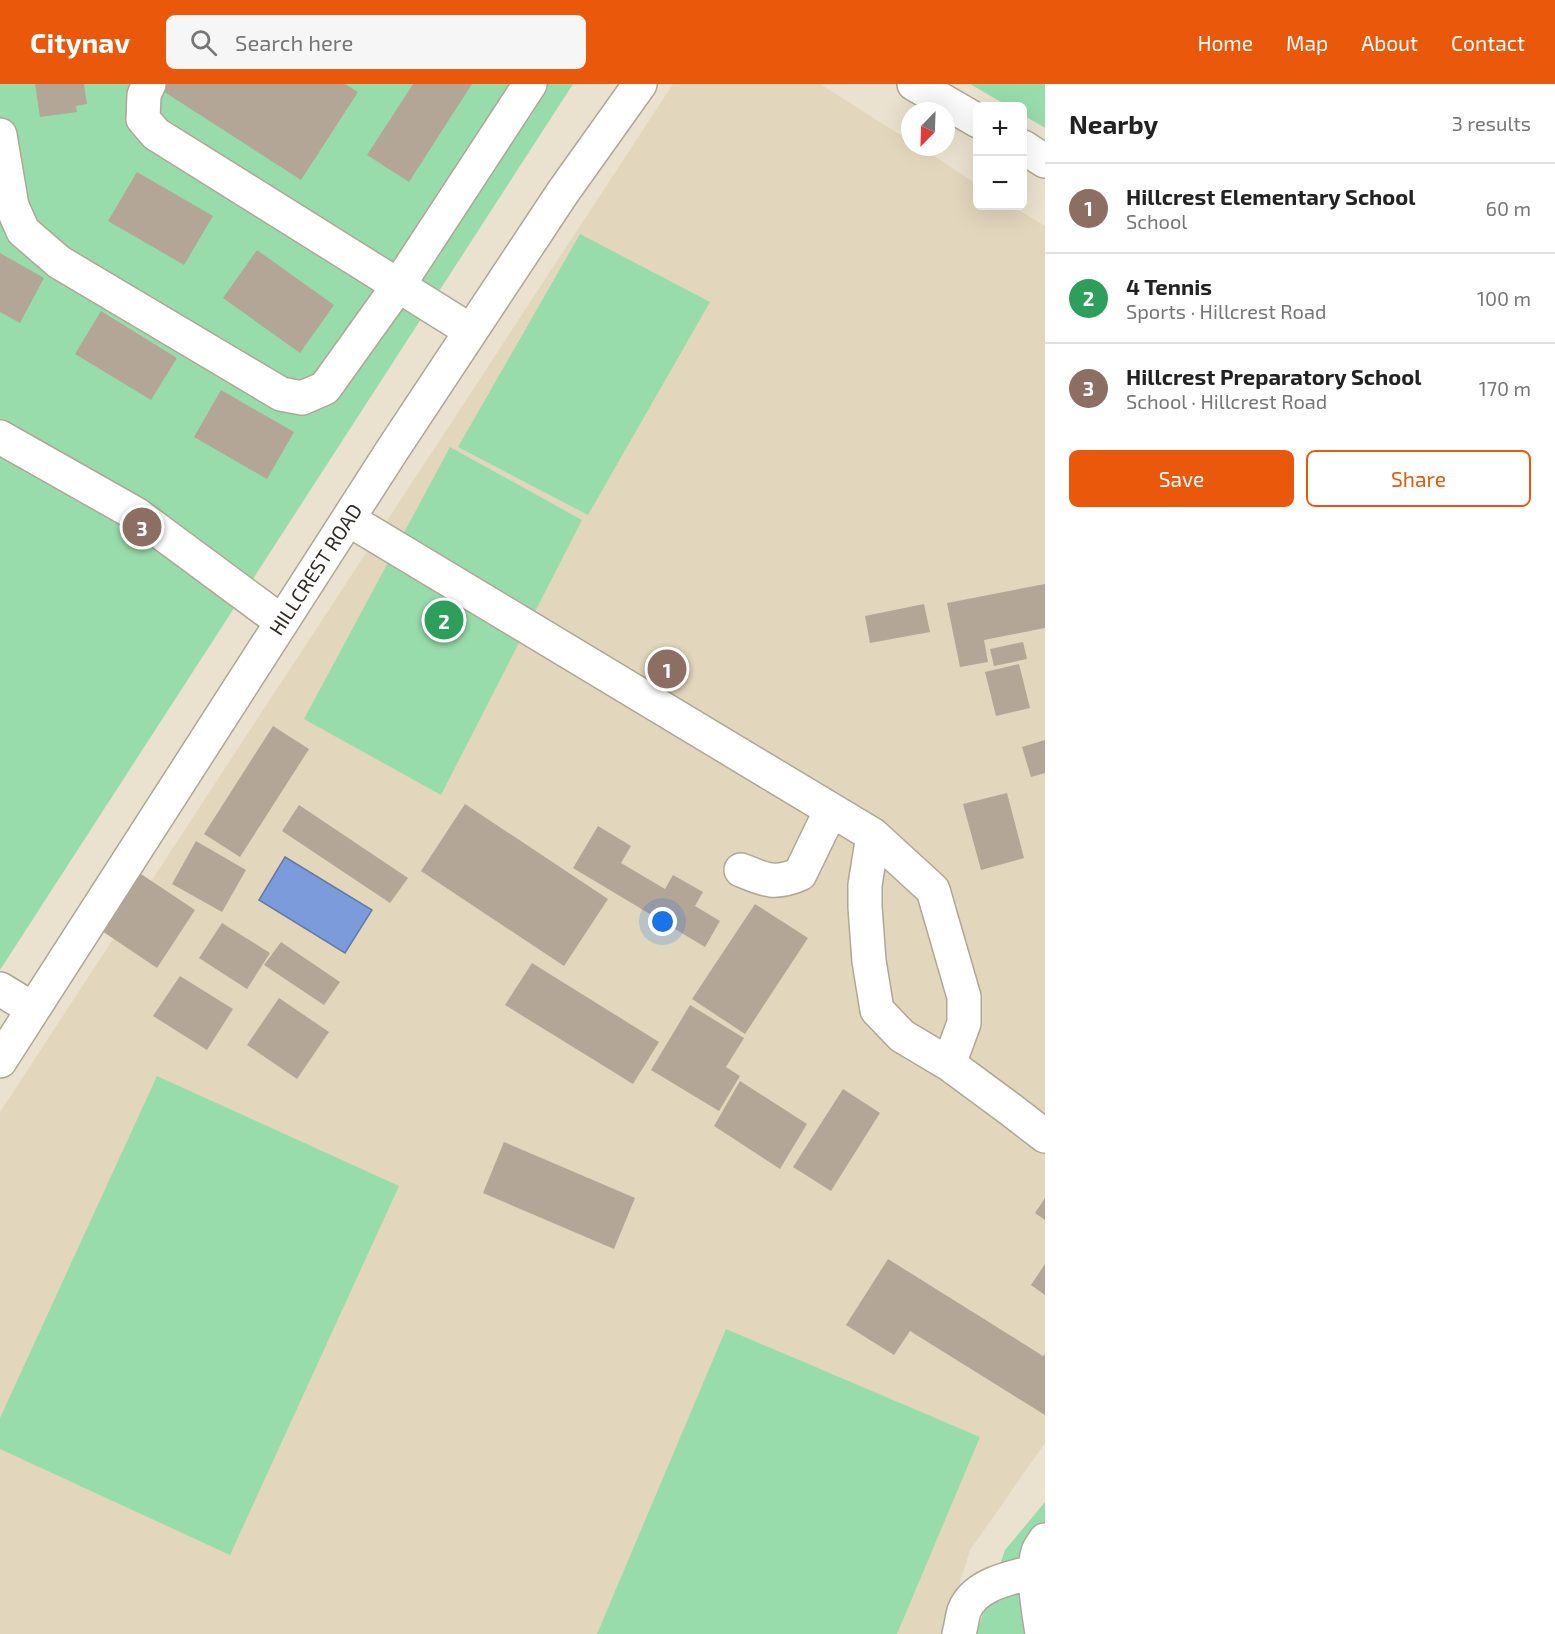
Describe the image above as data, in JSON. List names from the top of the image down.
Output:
{
  "streets": {
    "street": ["HILLCREST ROAD"]
  },
  "north": "bottom left",
  "page": {
    "header": "Citynav",
    "search": "Search here",
    "nav": [
      "Home",
      "Map",
      "About",
      "Contact"
    ],
    "heading": ["Nearby", "3 results"],
    "map_buttons": ["+", "−"],
    "list": [
      {
        "mark": "1",
        "name": "Hillcrest Elementary School",
        "note": "School",
        "value": "60 m"
      },
      {
        "mark": "2",
        "name": "4 Tennis",
        "note": "Sports · Hillcrest Road",
        "value": "100 m"
      },
      {
        "mark": "3",
        "name": "Hillcrest Preparatory School",
        "note": "School · Hillcrest Road",
        "value": "170 m"
      }
    ],
    "buttons": ["Save", "Share"],
    "pins": ["3", "2", "1"]
  }
}
